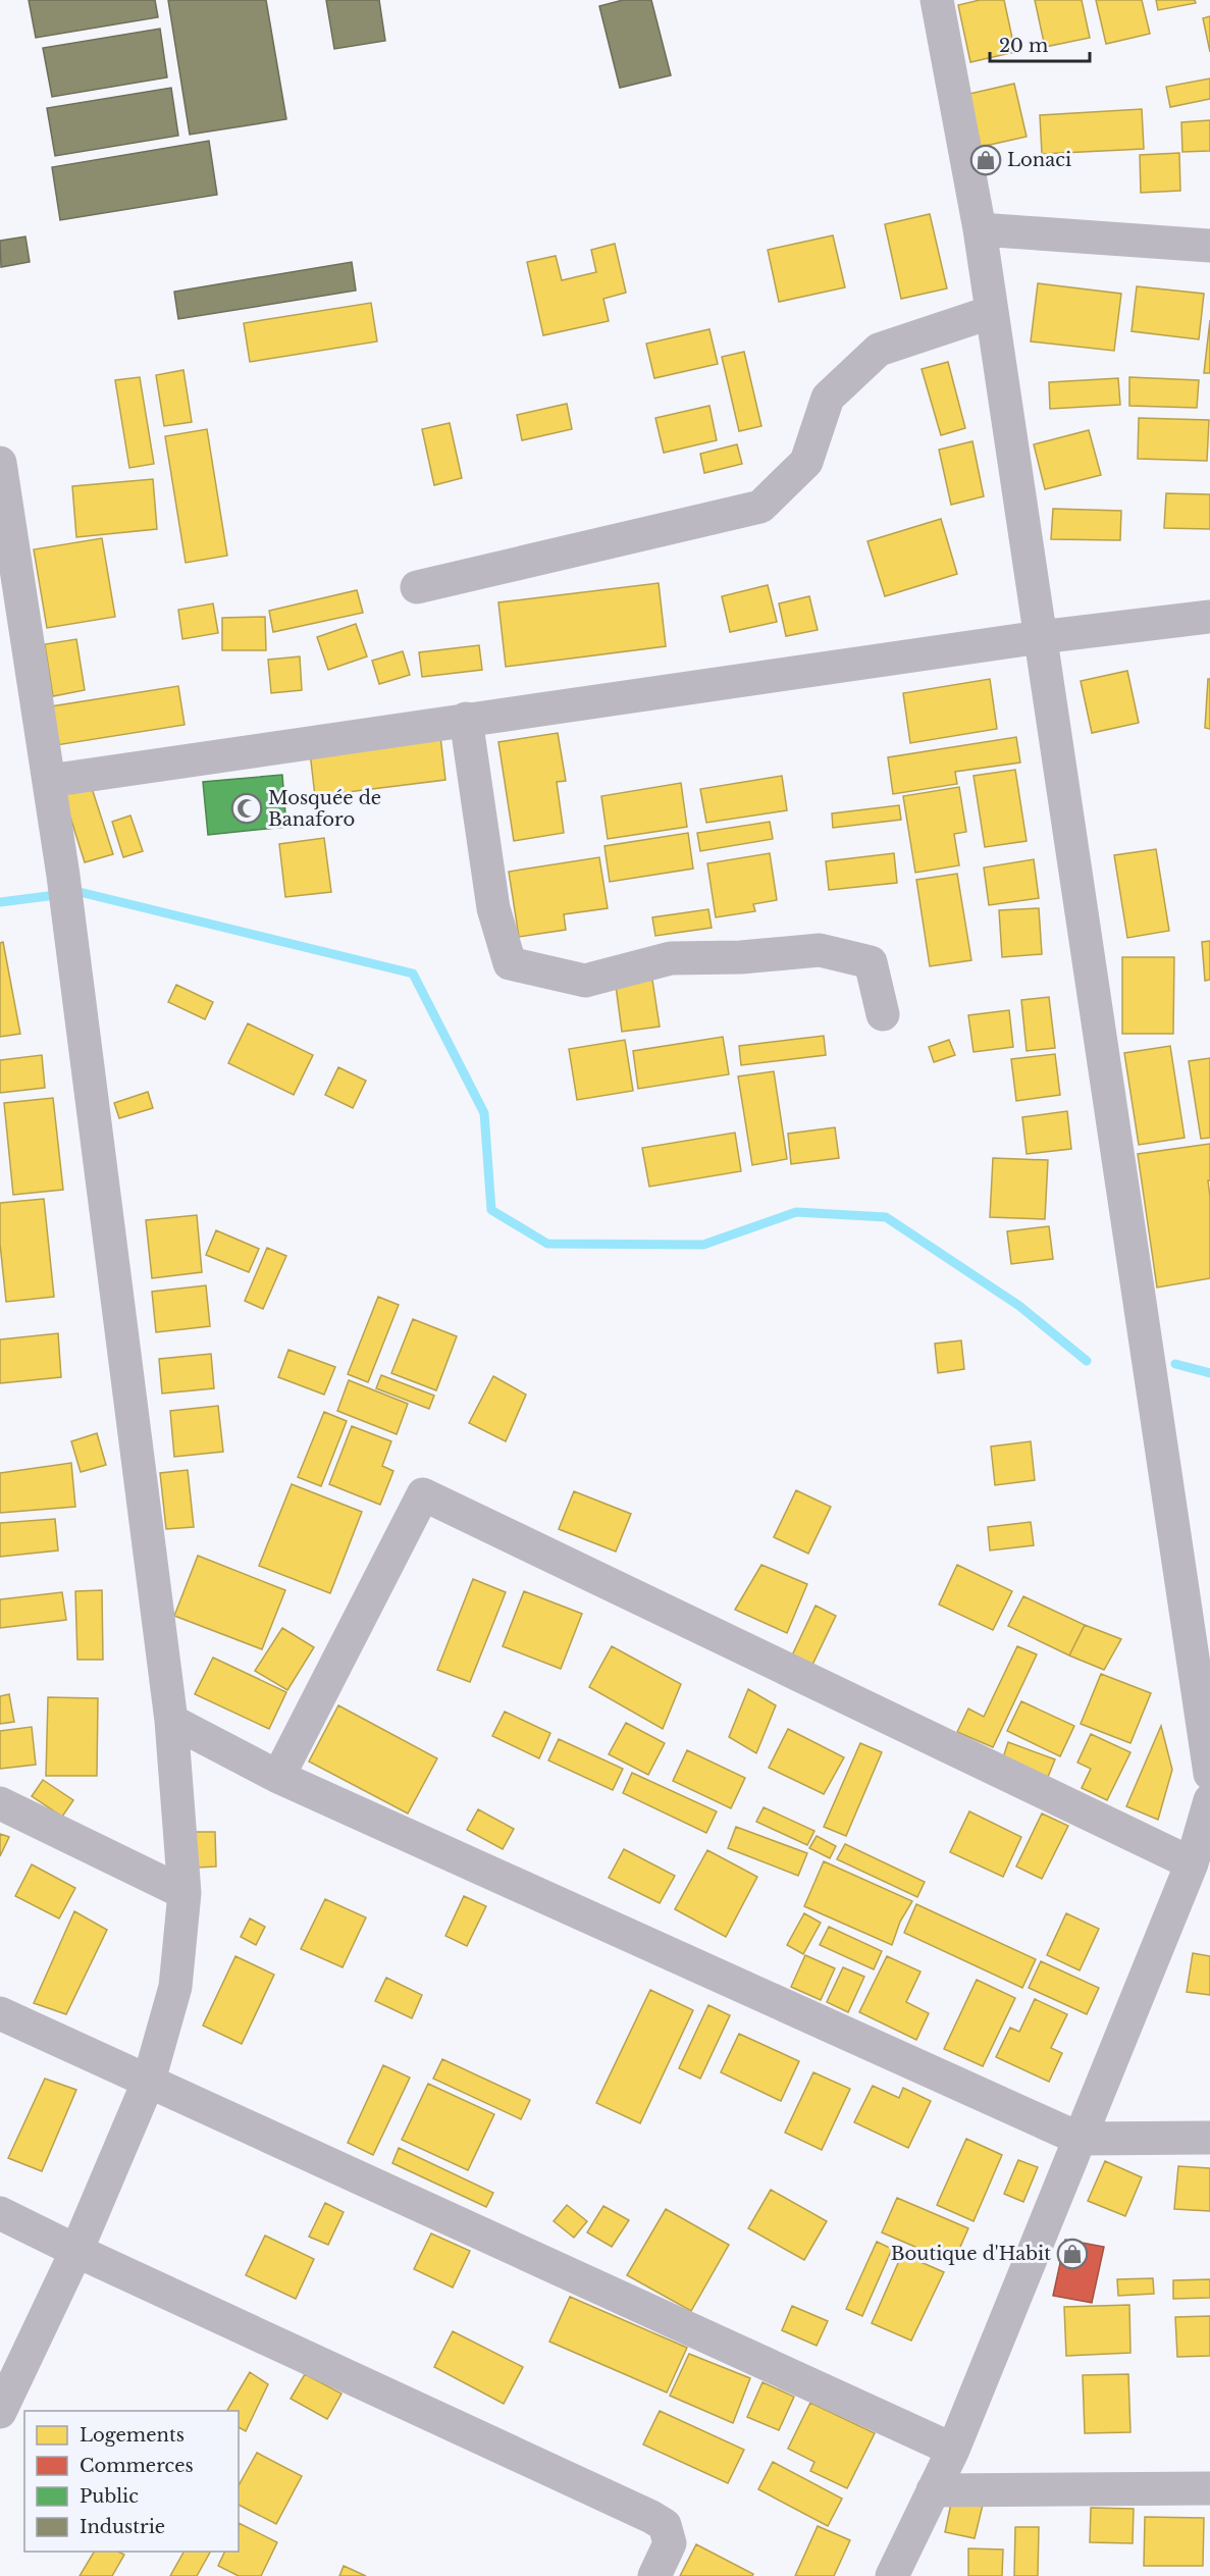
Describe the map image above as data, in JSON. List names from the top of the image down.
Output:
{
  "places": {
    "shop": ["Lonaci", "Boutique d'Habit"],
    "mosque": ["Mosquée de Banaforo"]
  },
  "legend": [
    "Logements",
    "Commerces",
    "Public",
    "Industrie"
  ],
  "scale_bar": "20 m"
}
